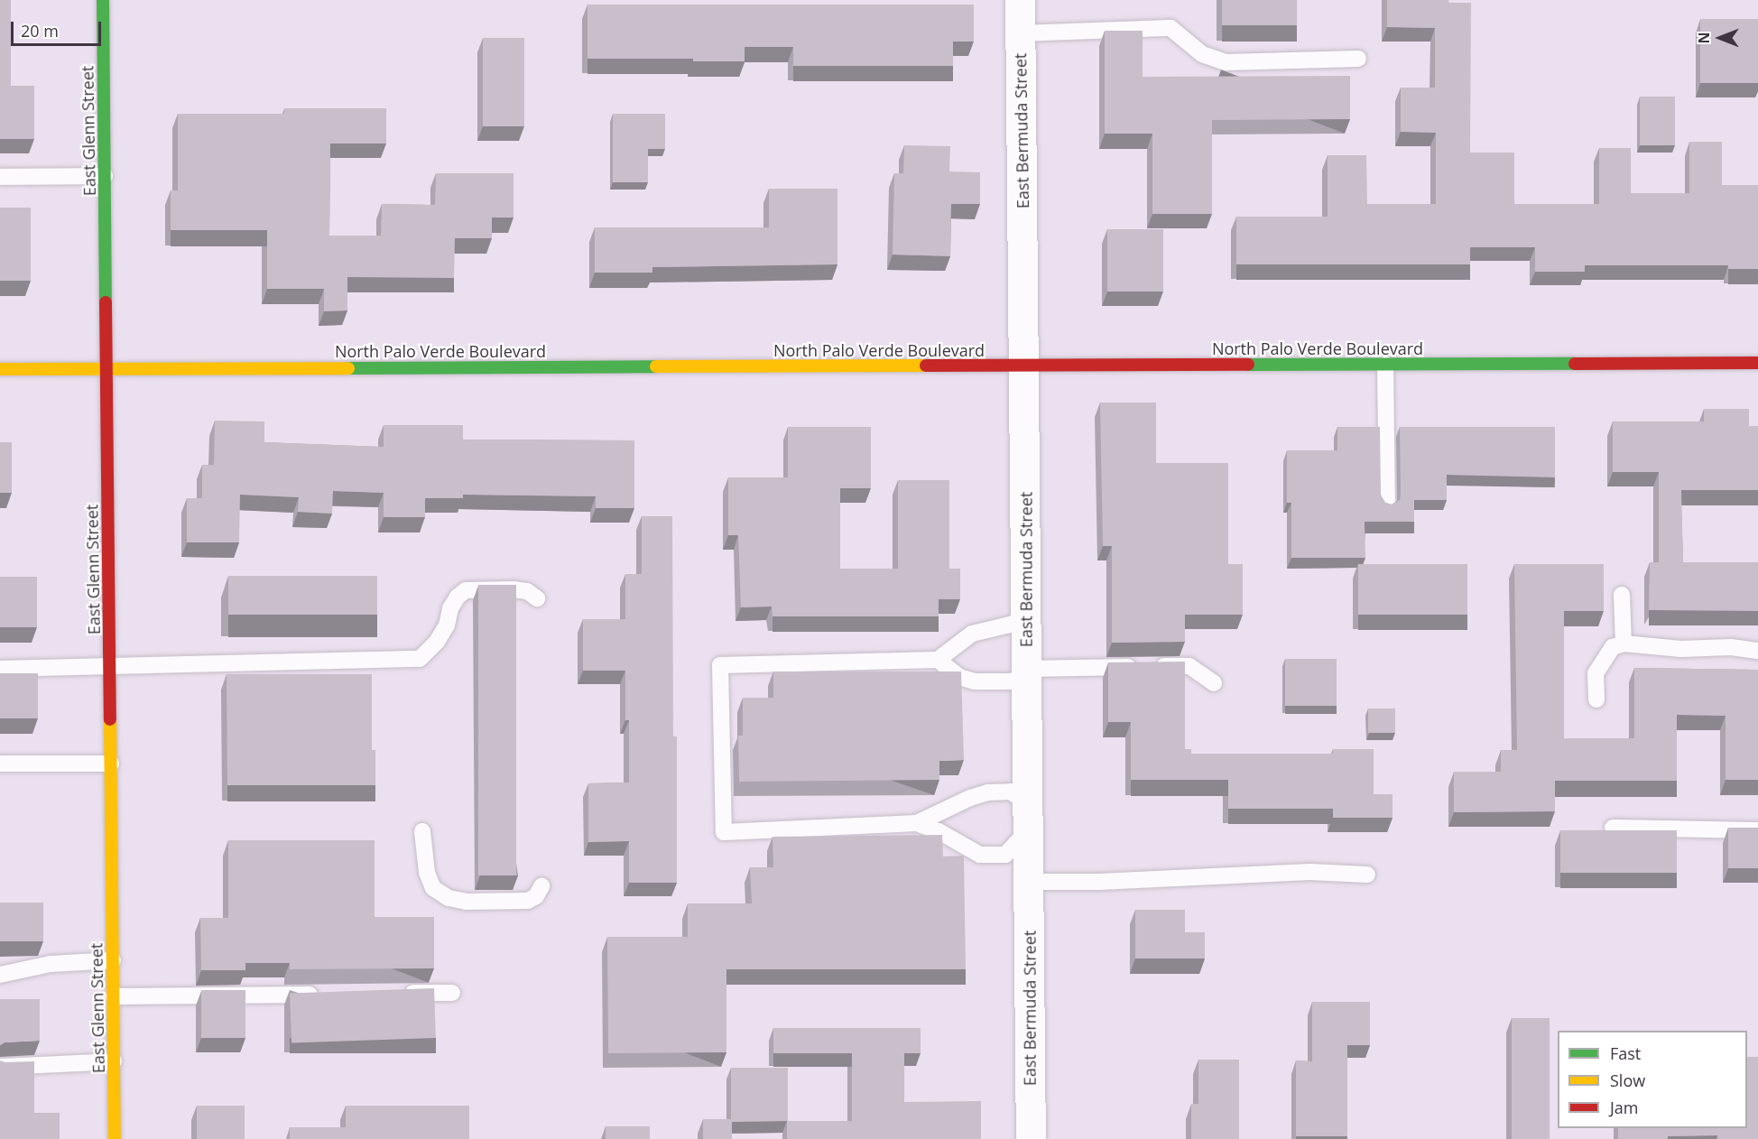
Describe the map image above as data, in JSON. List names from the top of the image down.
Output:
{
  "streets": {
    "street": ["East Glenn Street", "East Bermuda Street", "North Palo Verde Boulevard"]
  },
  "crossings": [
    ["East Glenn Street", "North Palo Verde Boulevard"],
    ["East Bermuda Street", "North Palo Verde Boulevard"]
  ],
  "legend": ["Fast", "Slow", "Jam"],
  "scale_bar": "20 m",
  "north": "left"
}
